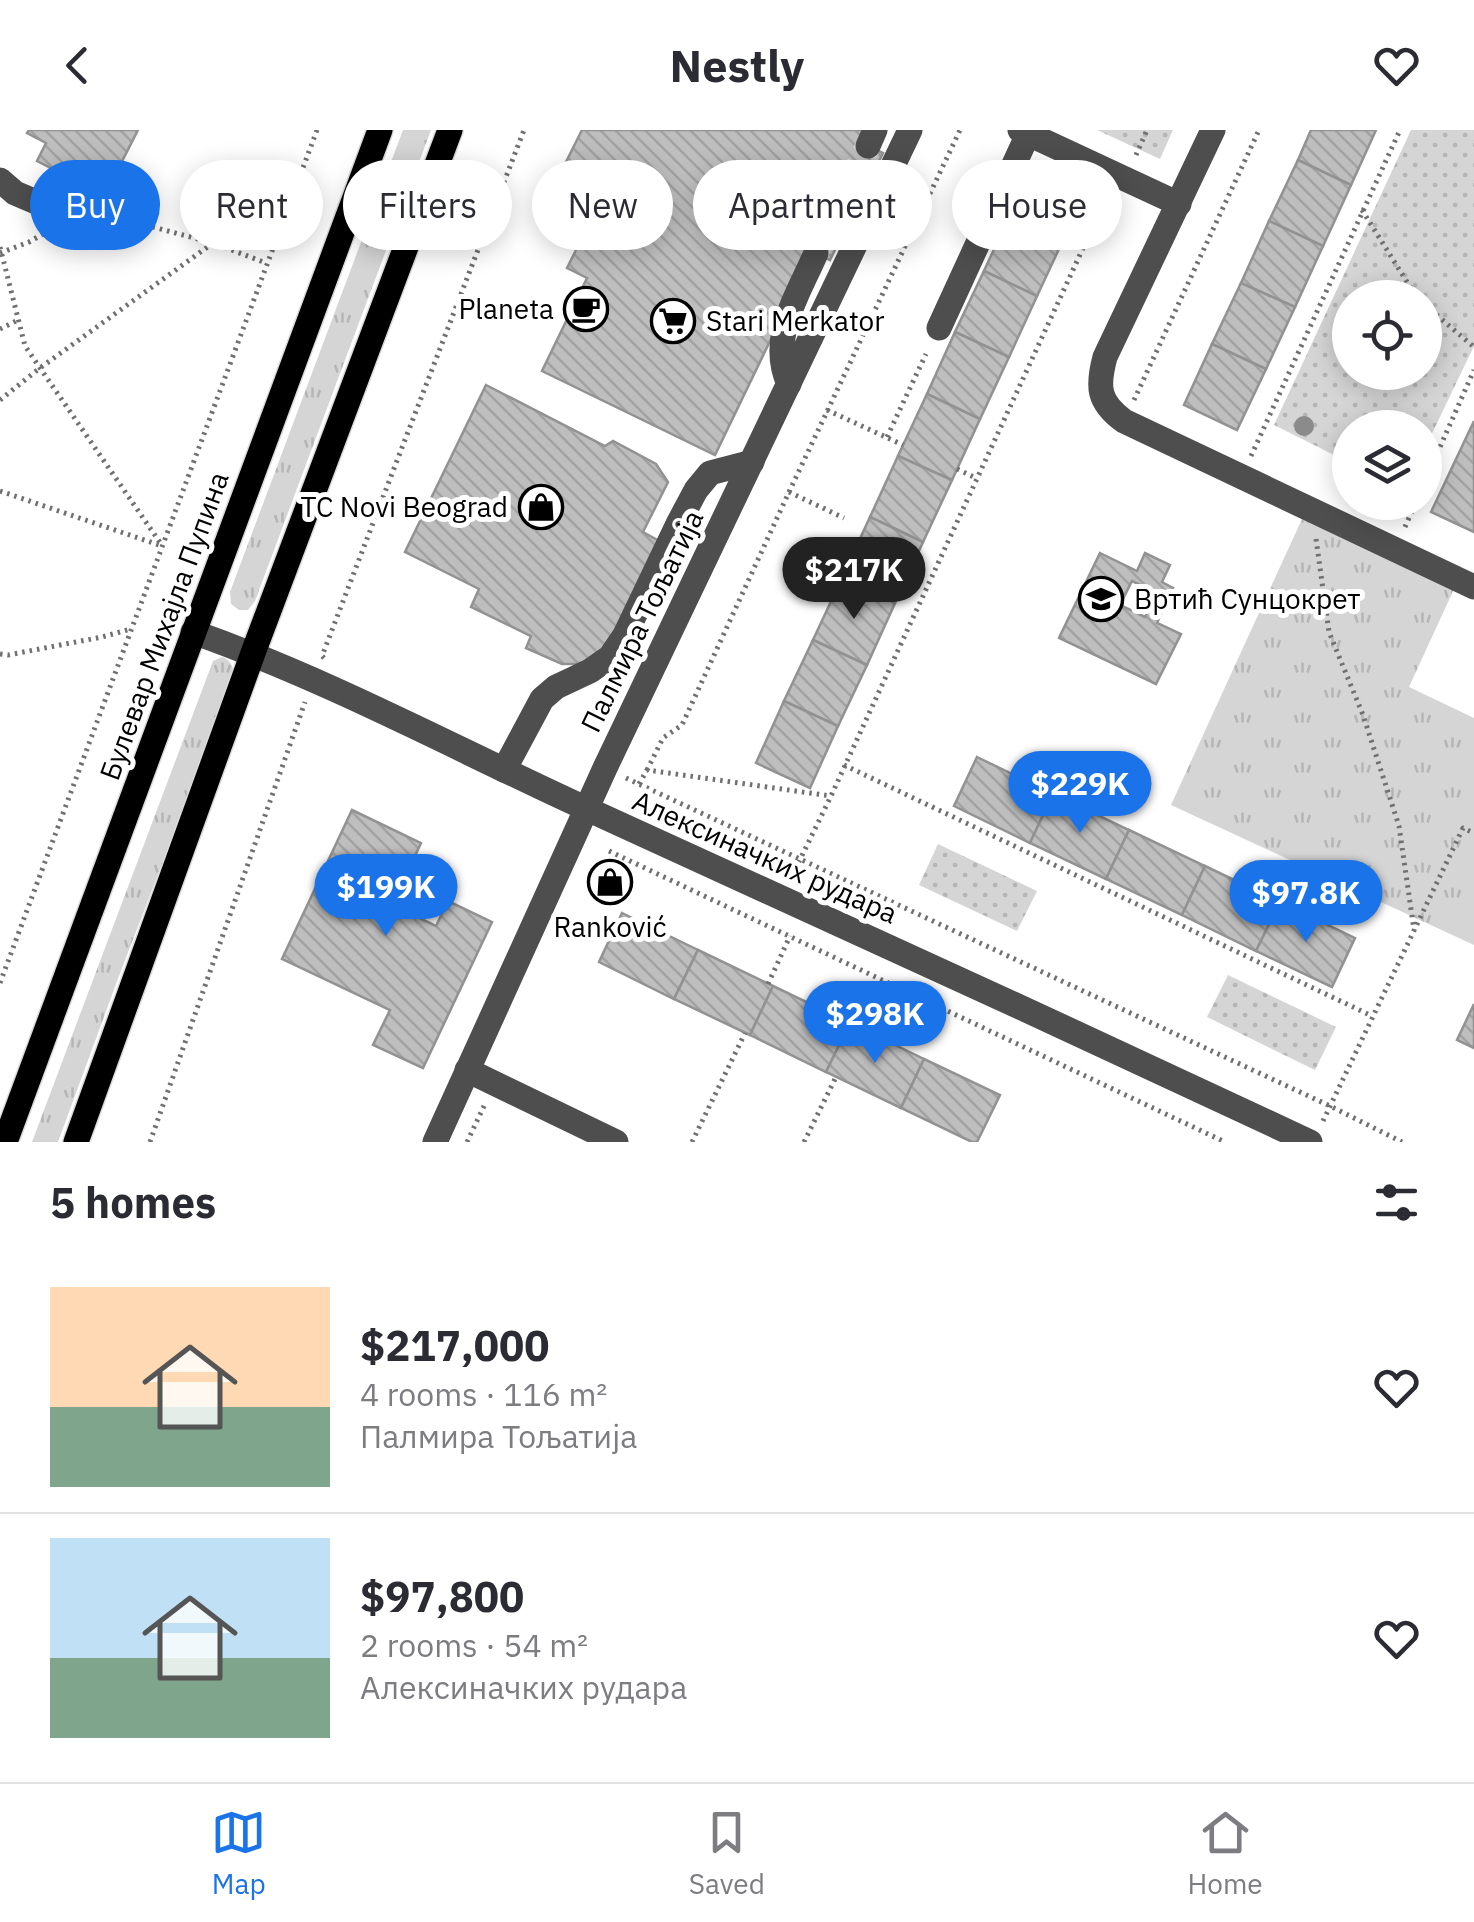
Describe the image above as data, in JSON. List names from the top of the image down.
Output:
{
  "streets": {
    "main road": ["Булевар Михајла Пупина"],
    "street": ["Палмира Тољатија", "Алексиначких рудара"]
  },
  "crossings": [
    ["Палмира Тољатија", "Алексиначких рудара"],
    ["Булевар Михајла Пупина", "Алексиначких рудара"]
  ],
  "places": {
    "cafe": ["Planeta"],
    "supermarket": ["Stari Merkator"],
    "shop": ["TC Novi Beograd", "Ranković"],
    "school or university": ["Вртић Сунцокрет"]
  },
  "page": {
    "header": "Nestly",
    "chip": [
      "Buy",
      "Rent",
      "Filters",
      "New",
      "Apartment",
      "House"
    ],
    "price": [
      "$217K",
      "$229K",
      "$199K",
      "$97.8K",
      "$298K"
    ],
    "heading": "5 homes",
    "list": [
      {
        "name": "$217,000",
        "note": "4 rooms · 116 m² · Палмира Тољатија"
      },
      {
        "name": "$97,800",
        "note": "2 rooms · 54 m² · Алексиначких рудара"
      }
    ],
    "tabs": ["Map", "Saved", "Home"]
  }
}
